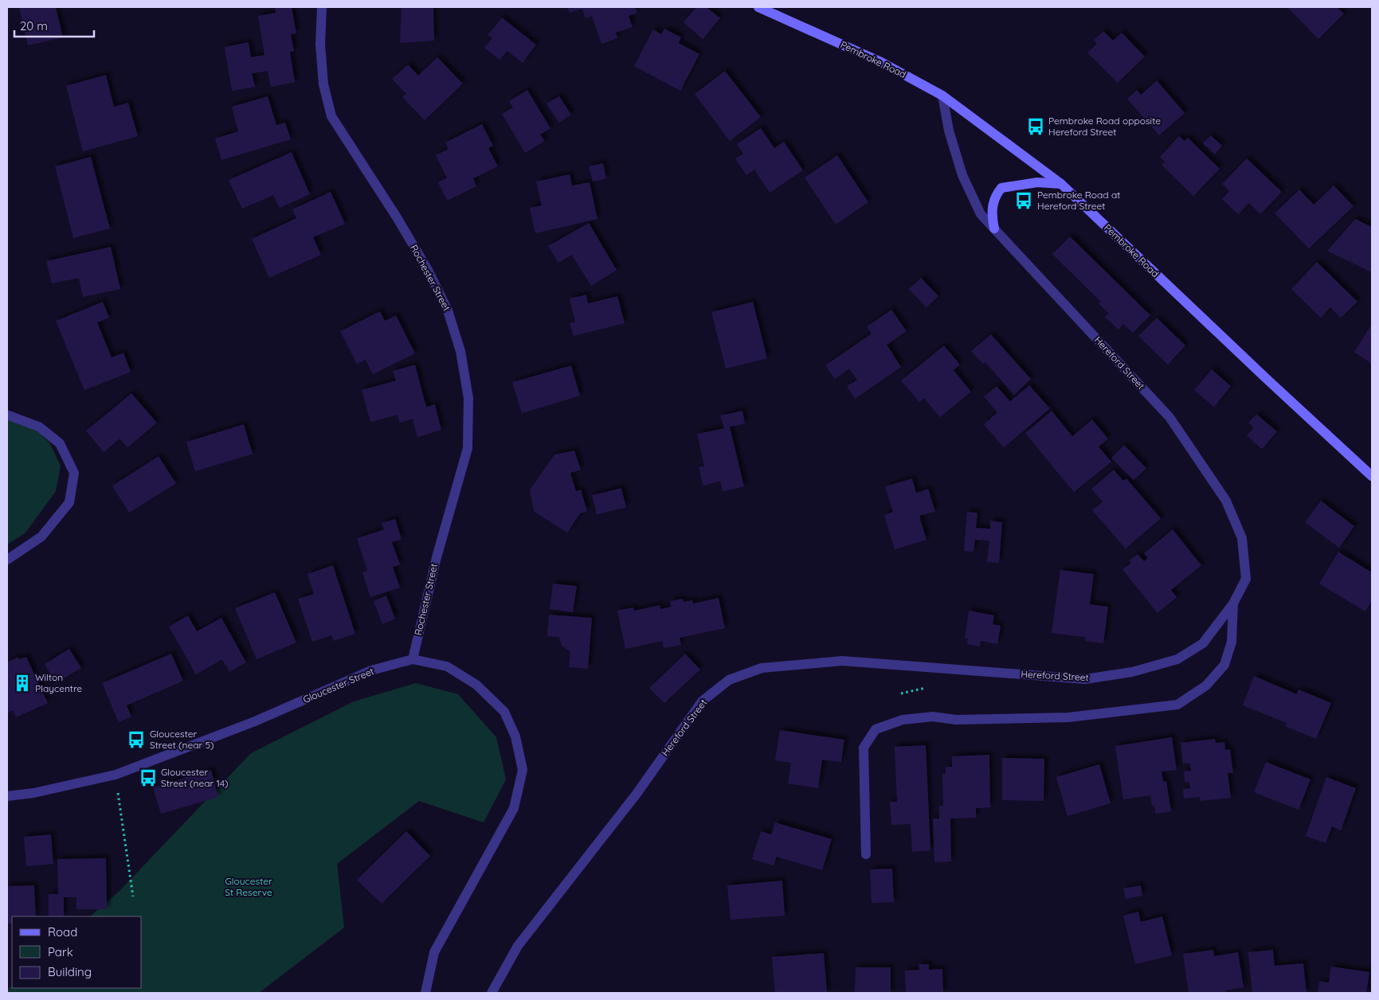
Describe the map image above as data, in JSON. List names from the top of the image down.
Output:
{
  "streets": {
    "street": [
      "Pembroke Road",
      "Rochester Street",
      "Hereford Street",
      "Gloucester Street"
    ]
  },
  "crossings": [
    ["Pembroke Road", "Hereford Street"],
    ["Rochester Street", "Gloucester Street"]
  ],
  "parks": ["Gloucester St Reserve"],
  "places": {
    "bus stop": [
      "Pembroke Road opposite Hereford Street",
      "Pembroke Road at Hereford Street",
      "Gloucester Street (near 5)",
      "Gloucester Street (near 14)"
    ],
    "building": ["Wilton Playcentre"]
  },
  "legend": ["Road", "Park", "Building"],
  "scale_bar": "20 m"
}
